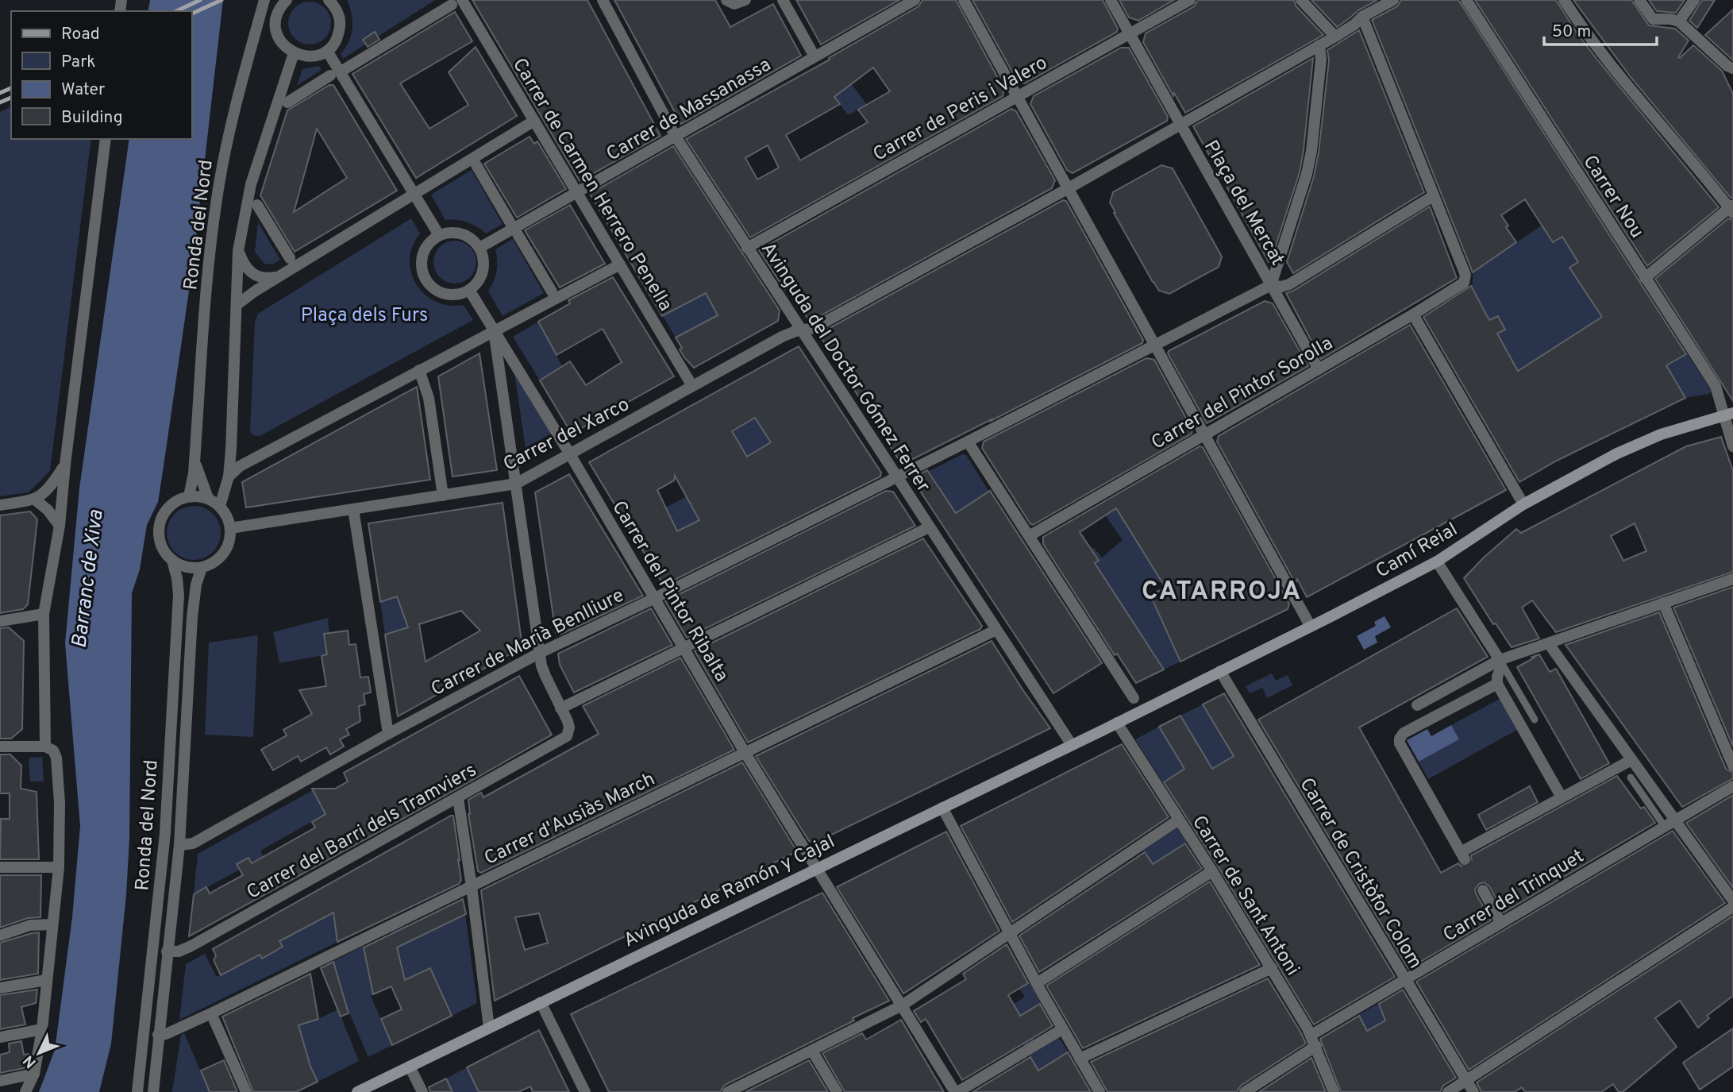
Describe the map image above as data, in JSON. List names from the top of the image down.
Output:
{
  "streets": {
    "street": [
      "Carrer de Peris i Valero",
      "Carrer de Massanassa",
      "Carrer de Carmen Herrero Penella",
      "Carrer Nou",
      "Plaça del Mercat",
      "Ronda del Nord",
      "Avinguda del Doctor Gómez Ferrer",
      "Carrer del Pintor Sorolla",
      "Carrer del Xarco",
      "Camí Reial",
      "Carrer del Pintor Ribalta",
      "Carrer de Marià Benlliure",
      "Carrer d'Ausiàs March",
      "Carrer del Barri dels Tramviers",
      "Carrer de Cristòfor Colom",
      "Avinguda de Ramón y Cajal",
      "Carrer de Sant Antoni",
      "Carrer del Trinquet"
    ]
  },
  "crossings": [
    ["Carrer de Peris i Valero", "Plaça del Mercat"],
    ["Carrer de Peris i Valero", "Avinguda del Doctor Gómez Ferrer"],
    ["Carrer de Massanassa", "Carrer de Carmen Herrero Penella"],
    ["Carrer de Massanassa", "Avinguda del Doctor Gómez Ferrer"],
    ["Carrer de Carmen Herrero Penella", "Carrer del Xarco"],
    ["Carrer Nou", "Camí Reial"],
    ["Plaça del Mercat", "Carrer de Marià Benlliure"],
    ["Ronda del Nord", "Carrer del Xarco"],
    ["Ronda del Nord", "Carrer de Marià Benlliure"],
    ["Ronda del Nord", "Carrer d'Ausiàs March"],
    ["Ronda del Nord", "Carrer del Barri dels Tramviers"],
    ["Avinguda del Doctor Gómez Ferrer", "Carrer del Xarco"],
    ["Avinguda del Doctor Gómez Ferrer", "Carrer de Marià Benlliure"],
    ["Avinguda del Doctor Gómez Ferrer", "Carrer d'Ausiàs March"],
    ["Avinguda del Doctor Gómez Ferrer", "Avinguda de Ramón y Cajal"],
    ["Carrer del Xarco", "Carrer del Pintor Ribalta"],
    ["Camí Reial", "Carrer de Cristòfor Colom"],
    ["Camí Reial", "Avinguda de Ramón y Cajal"],
    ["Camí Reial", "Carrer de Sant Antoni"],
    ["Carrer del Pintor Ribalta", "Carrer de Marià Benlliure"],
    ["Carrer del Pintor Ribalta", "Carrer d'Ausiàs March"],
    ["Carrer del Pintor Ribalta", "Avinguda de Ramón y Cajal"],
    ["Carrer de Cristòfor Colom", "Carrer del Trinquet"],
    ["Avinguda de Ramón y Cajal", "Carrer de Sant Antoni"],
    ["Carrer de Sant Antoni", "Carrer del Trinquet"]
  ],
  "districts": ["CATARROJA"],
  "water": ["Barranc de Xiva"],
  "parks": ["Plaça dels Furs"],
  "legend": [
    "Road",
    "Park",
    "Water",
    "Building"
  ],
  "scale_bar": "50 m",
  "north": "bottom left"
}
